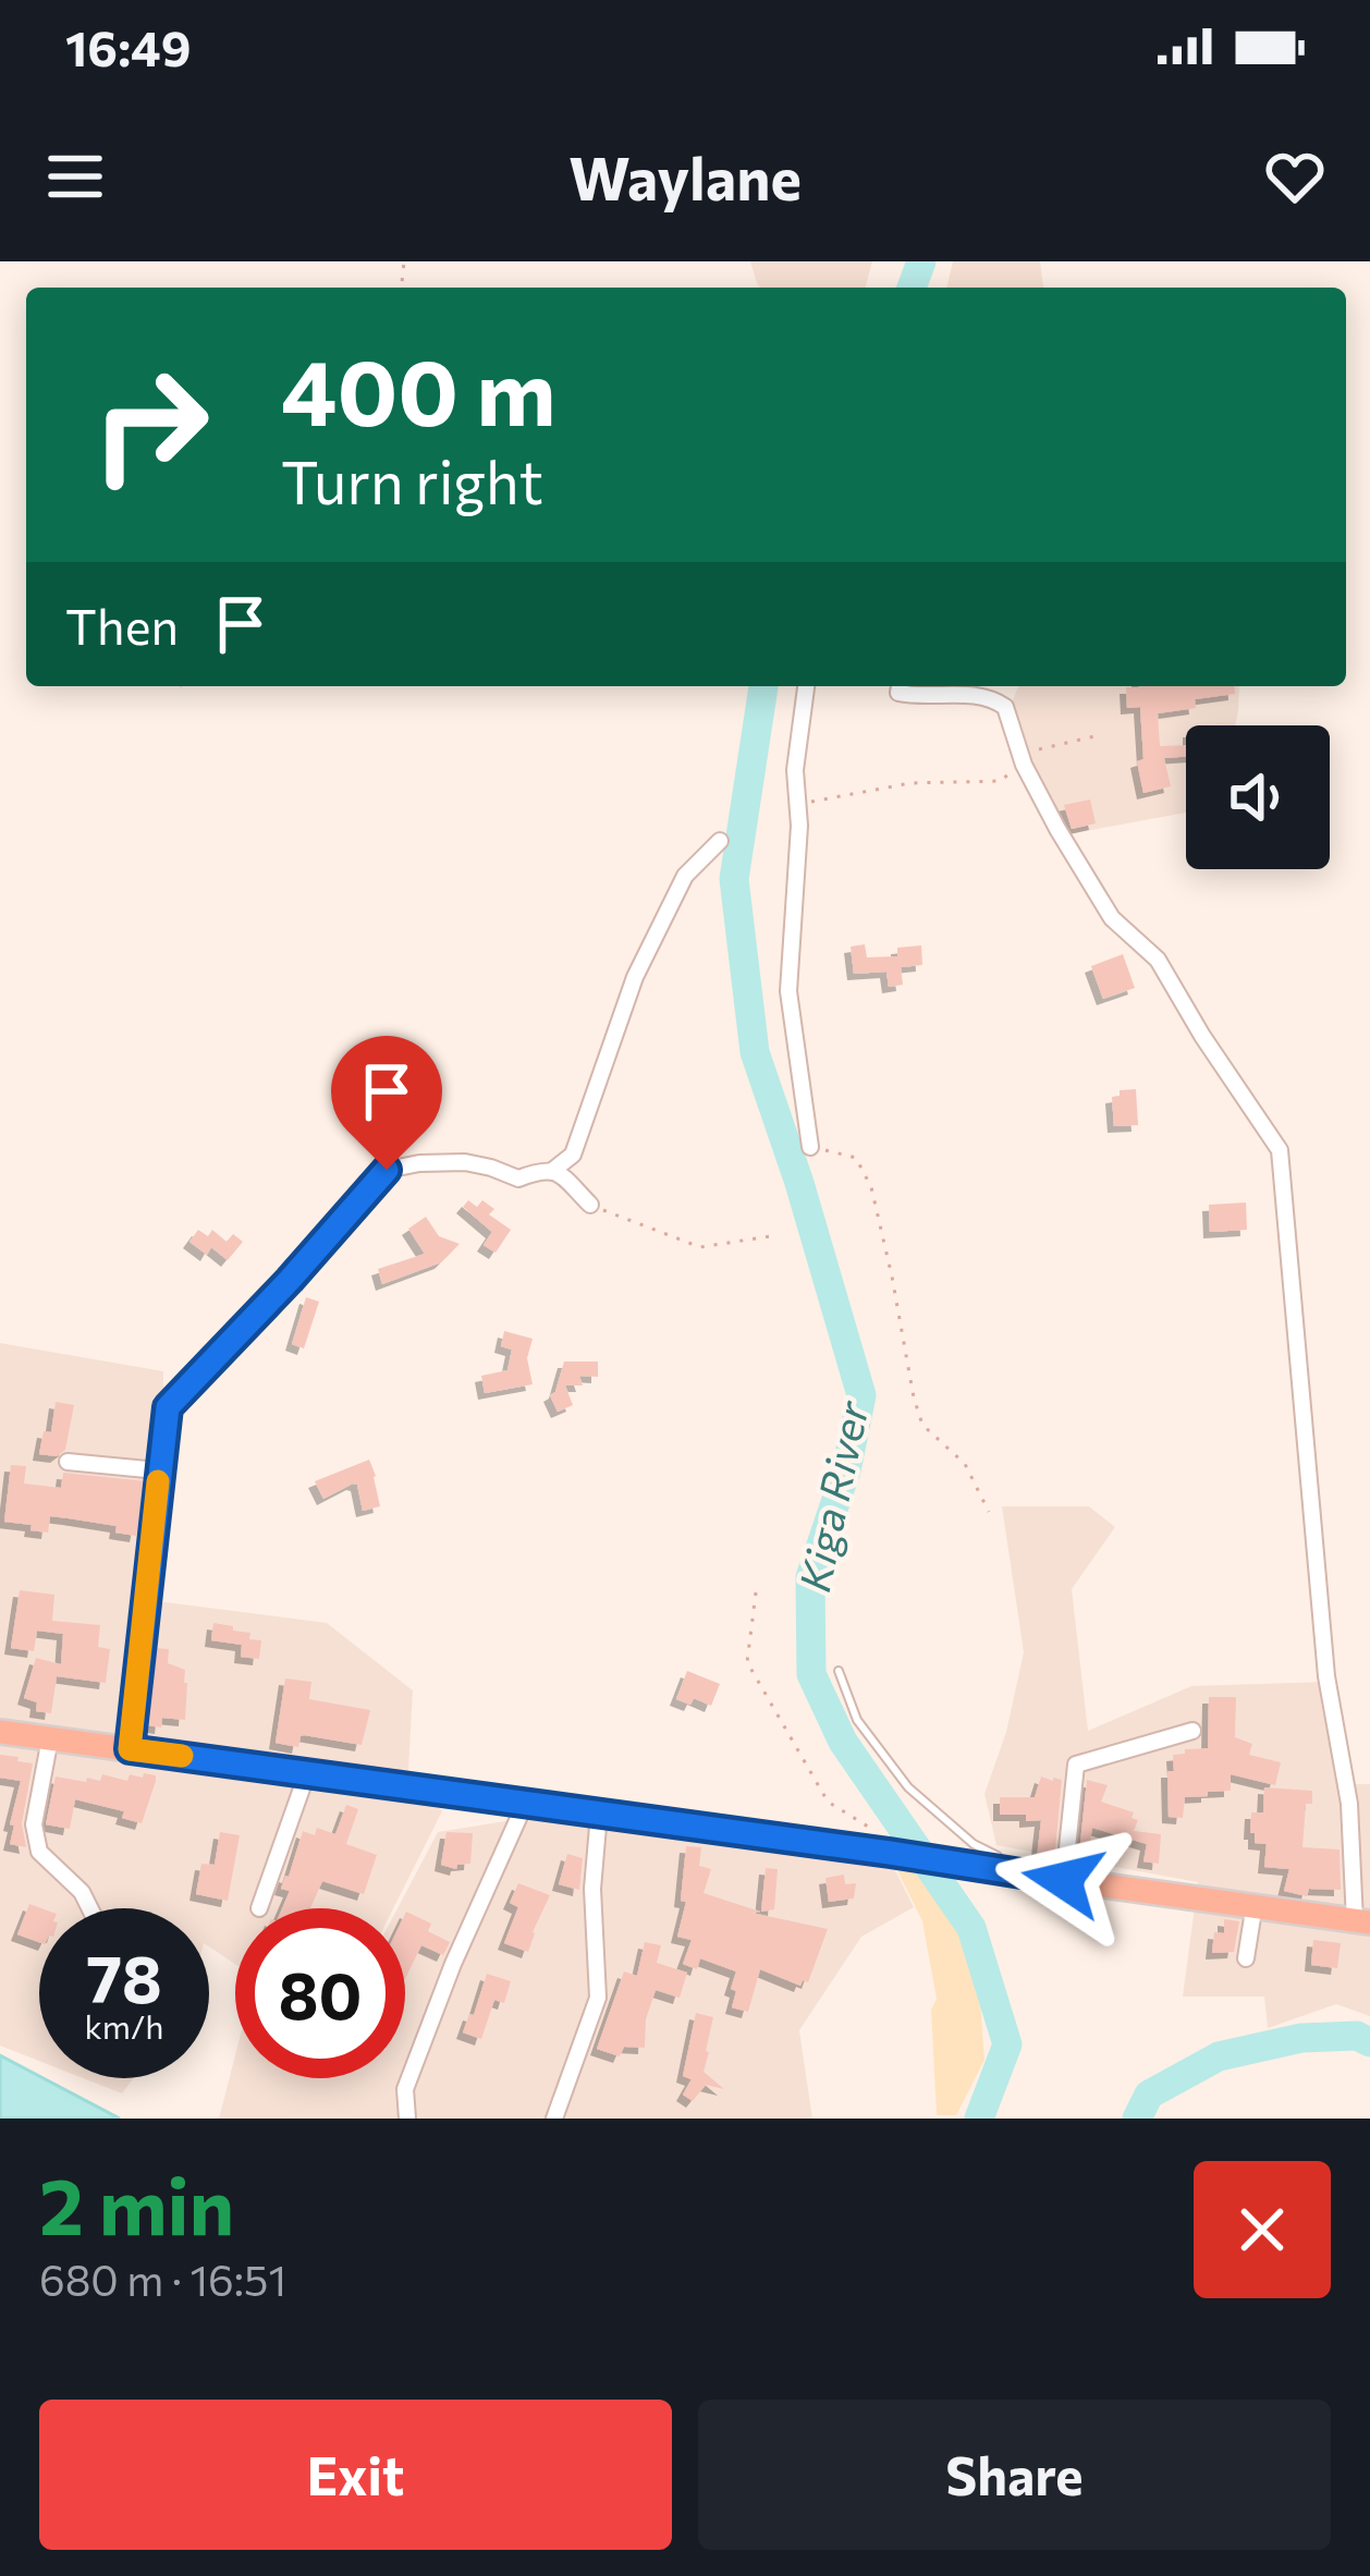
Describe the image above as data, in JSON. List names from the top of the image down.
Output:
{
  "water": ["Kiga River"],
  "page": {
    "status": "16:49",
    "header": "Waylane",
    "turn": ["400 m", "Turn right"],
    "then": "Then",
    "speed": "78 km/h",
    "limit": "80",
    "heading": ["2 min", "680 m · 16:51"],
    "buttons": ["Exit", "Share"]
  }
}
